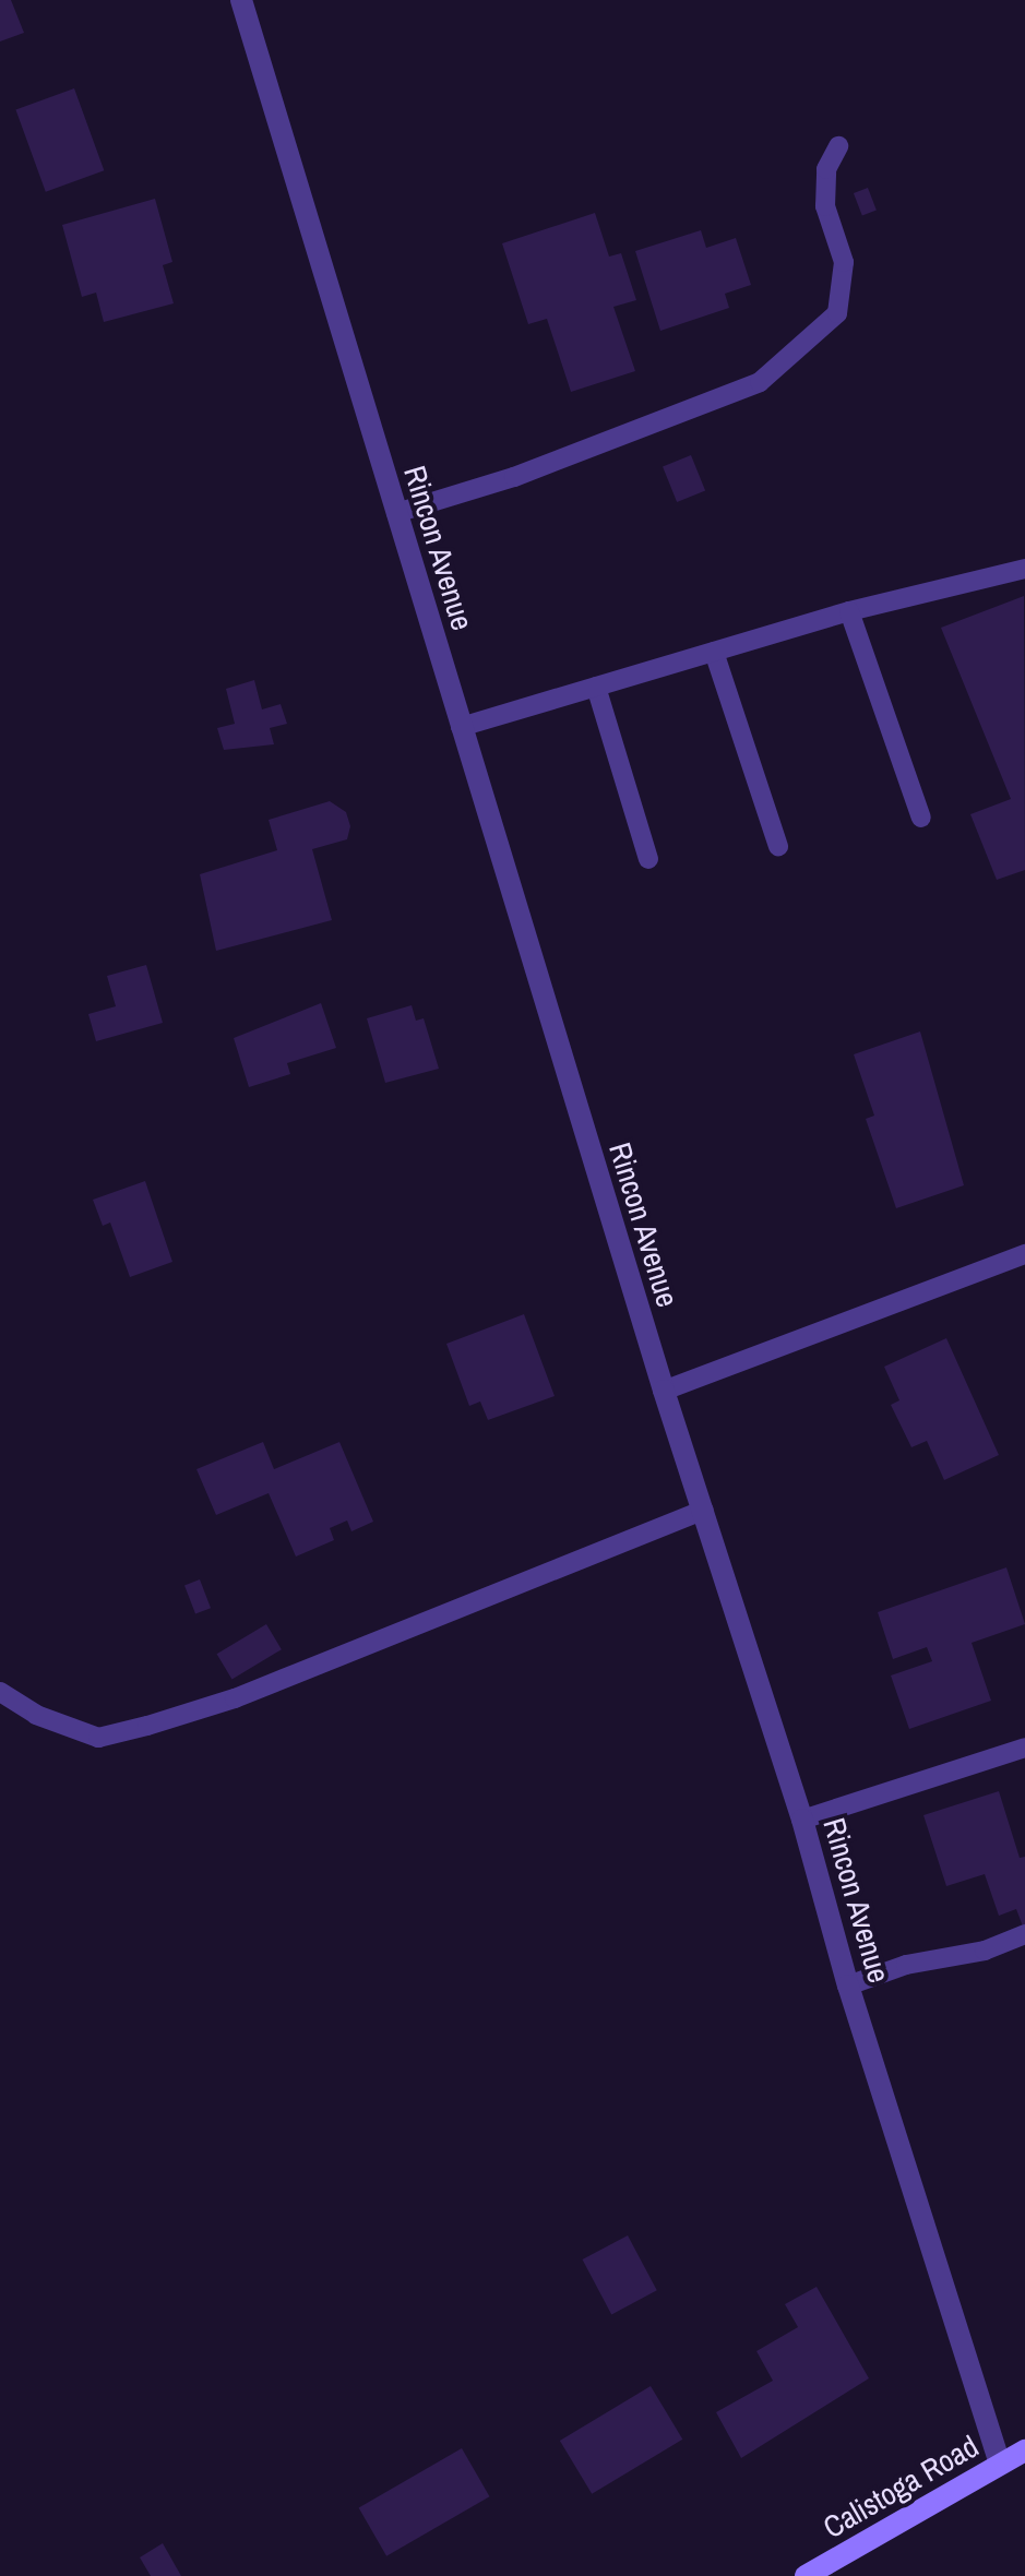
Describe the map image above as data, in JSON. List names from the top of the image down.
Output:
{
  "streets": {
    "main road": ["Calistoga Road"],
    "street": ["Rincon Avenue"]
  },
  "crossings": [
    ["Rincon Avenue", "Calistoga Road"]
  ]
}
